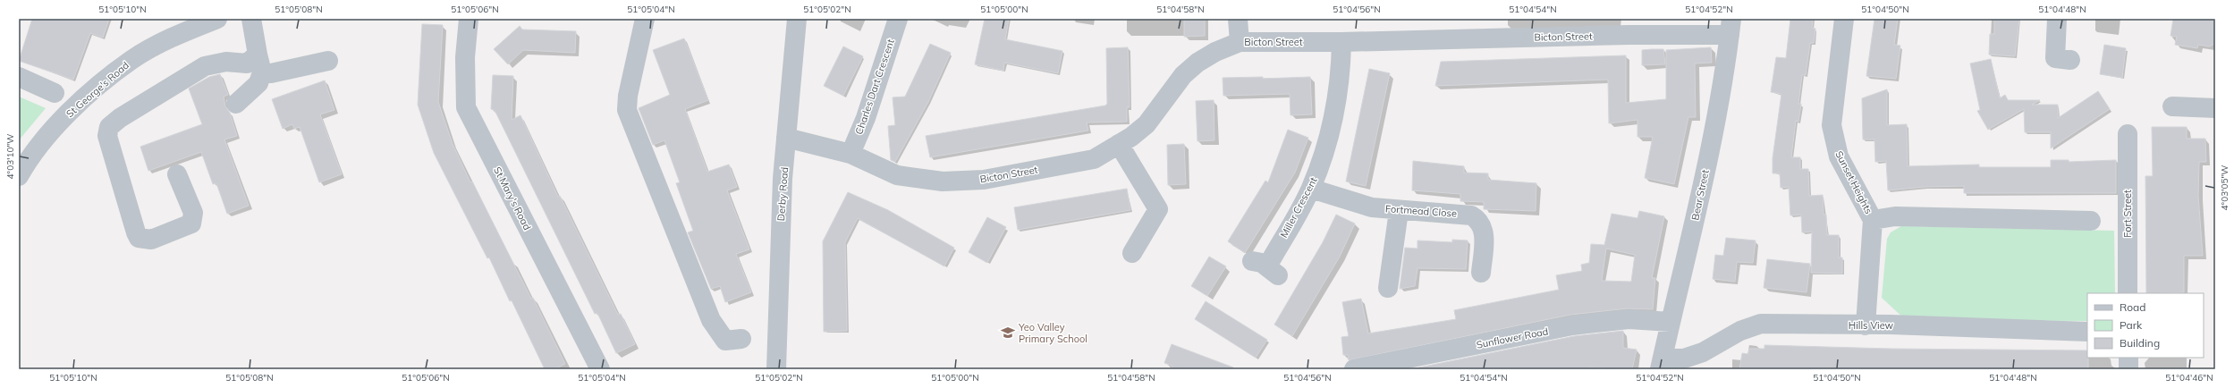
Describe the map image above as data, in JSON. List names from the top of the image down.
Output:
{
  "streets": {
    "street": [
      "Bicton Street",
      "Charles Dart Crescent",
      "St George's Road",
      "Sunset Heights",
      "Derby Road",
      "Bear Street",
      "St Mary's Road",
      "Miller Crescent",
      "Fortmead Close",
      "Fort Street",
      "Hills View",
      "Sunflower Road"
    ]
  },
  "crossings": [
    ["Bicton Street", "Charles Dart Crescent"],
    ["Bicton Street", "Derby Road"],
    ["Bicton Street", "Bear Street"],
    ["Bicton Street", "Miller Crescent"],
    ["Sunset Heights", "Hills View"],
    ["Bear Street", "Hills View"],
    ["Bear Street", "Sunflower Road"],
    ["Miller Crescent", "Fortmead Close"]
  ],
  "places": {
    "school or university": ["Yeo Valley Primary School"]
  },
  "legend": ["Road", "Park", "Building"],
  "coordinates": [
    "51°05'10\"N",
    "51°05'08\"N",
    "51°05'06\"N",
    "51°05'04\"N",
    "51°05'02\"N",
    "51°05'00\"N",
    "51°04'58\"N",
    "51°04'56\"N",
    "51°04'54\"N",
    "51°04'52\"N",
    "51°04'50\"N",
    "51°04'48\"N",
    "4°03'10\"W",
    "4°03'05\"W",
    "51°04'46\"N"
  ]
}
